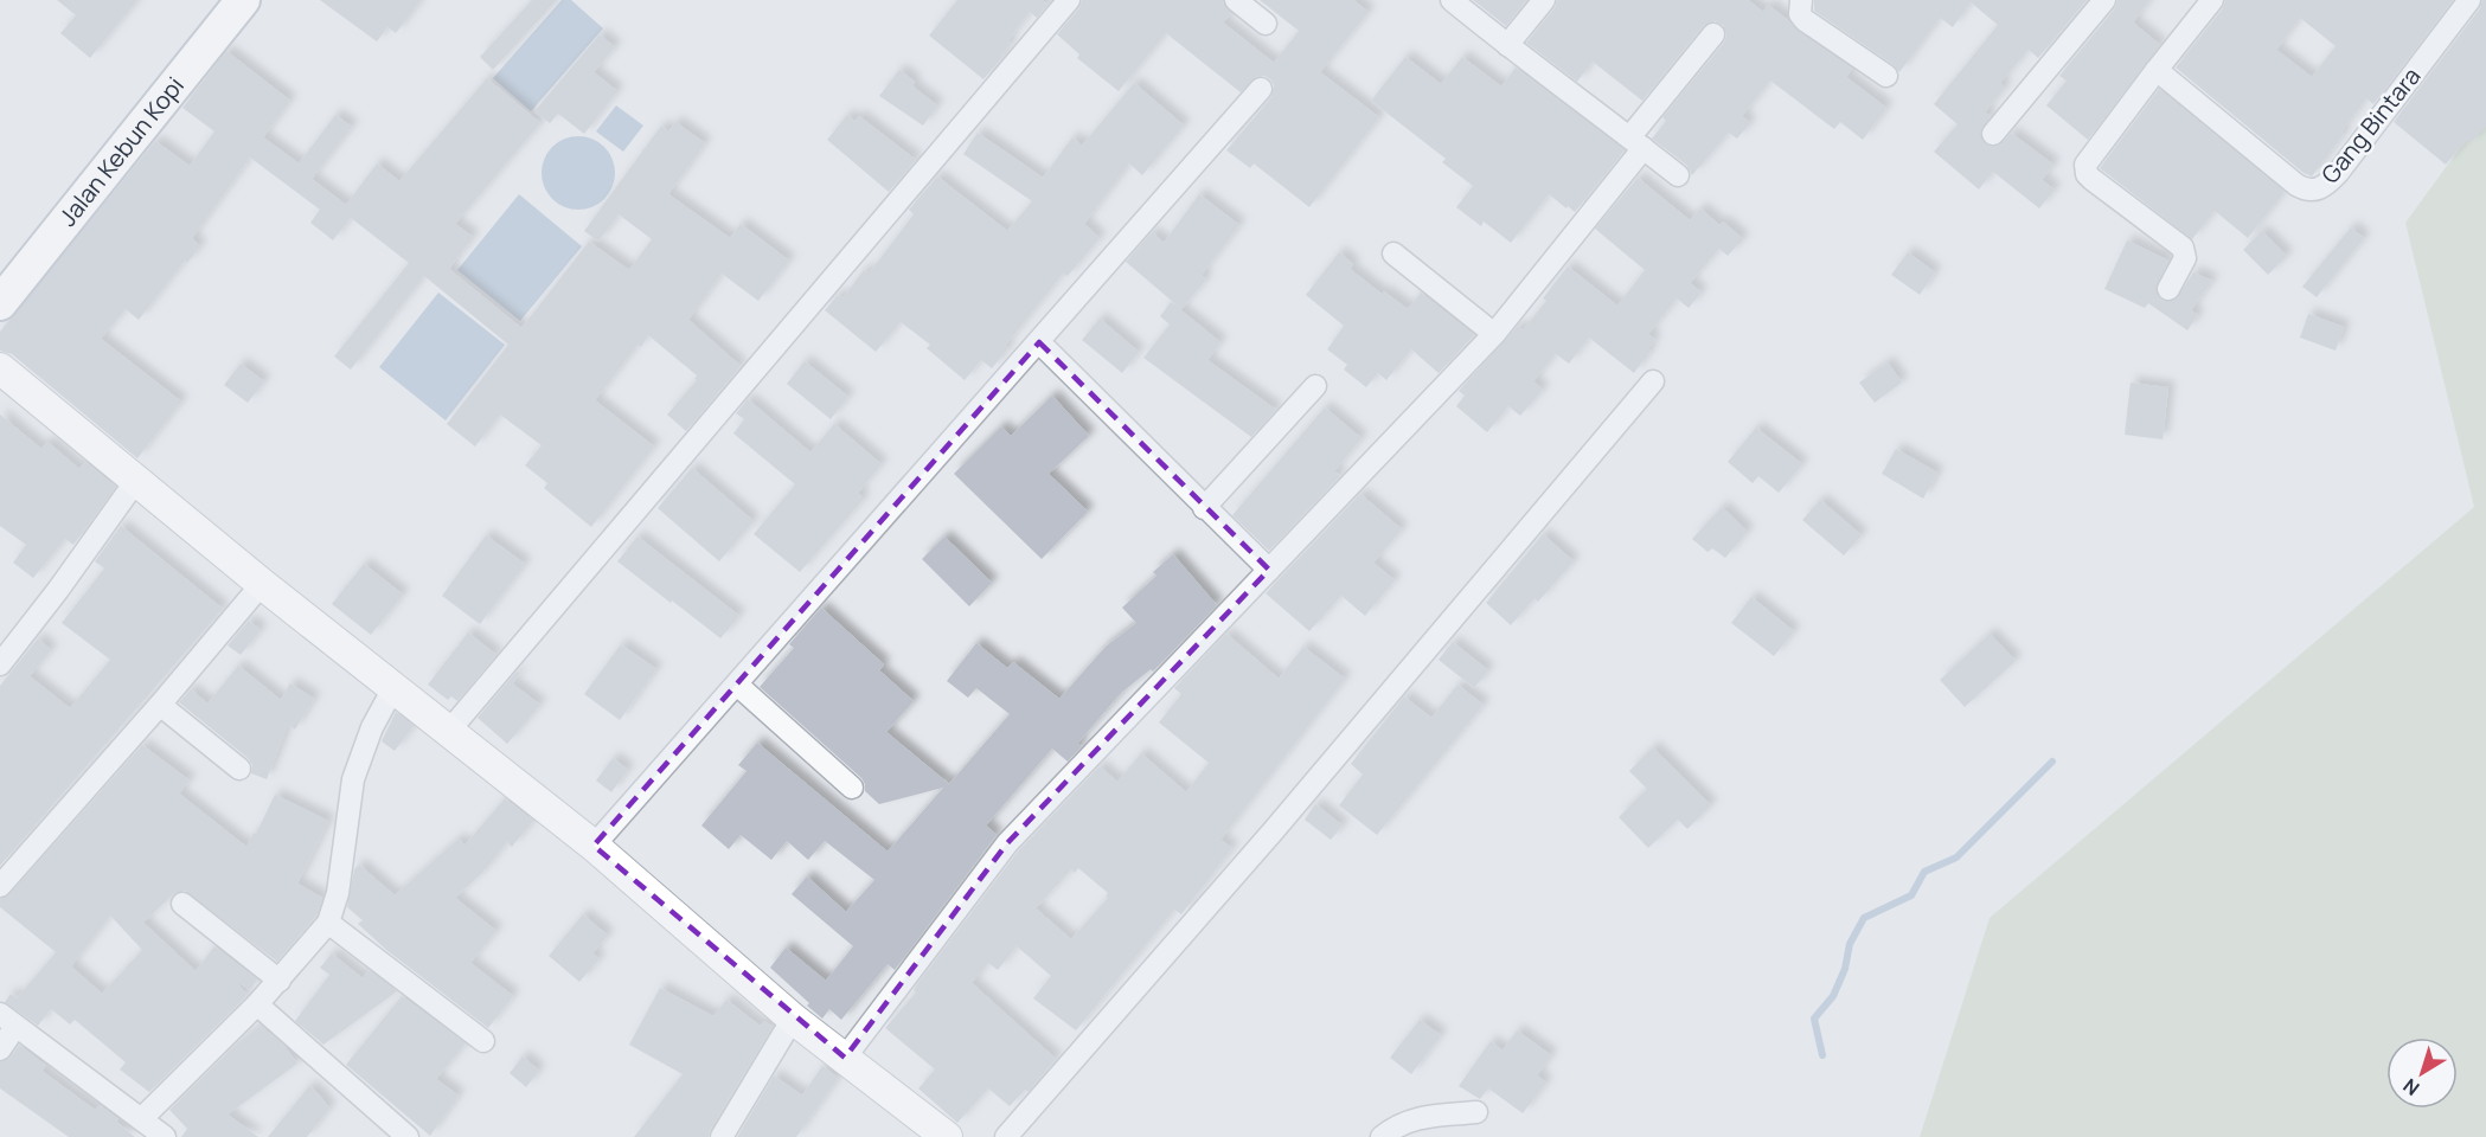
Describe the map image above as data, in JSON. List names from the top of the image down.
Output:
{
  "streets": {
    "main road": ["Jalan Kebun Kopi"],
    "street": ["Gang Bintara"]
  },
  "north": "bottom left"
}
